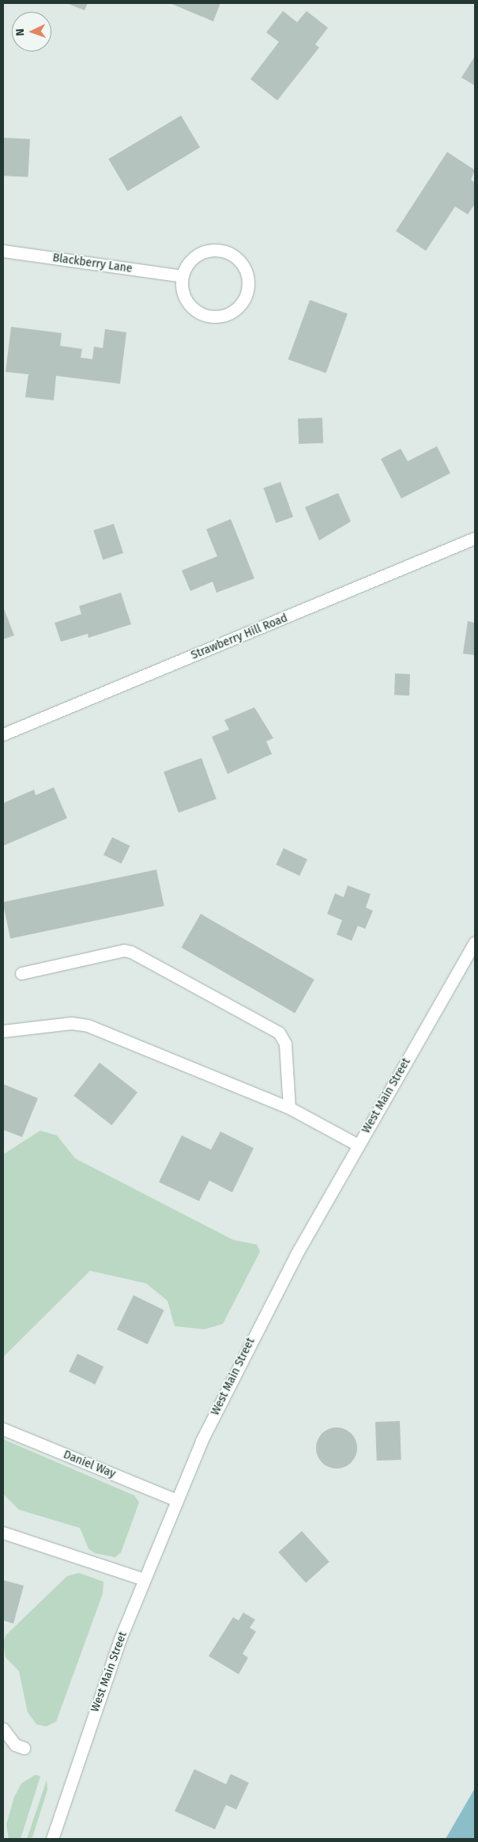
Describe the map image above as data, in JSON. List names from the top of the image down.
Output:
{
  "streets": {
    "main road": [
      "Blackberry Lane",
      "Strawberry Hill Road",
      "West Main Street",
      "Daniel Way"
    ]
  },
  "crossings": [
    ["West Main Street", "Daniel Way"]
  ],
  "north": "left"
}
